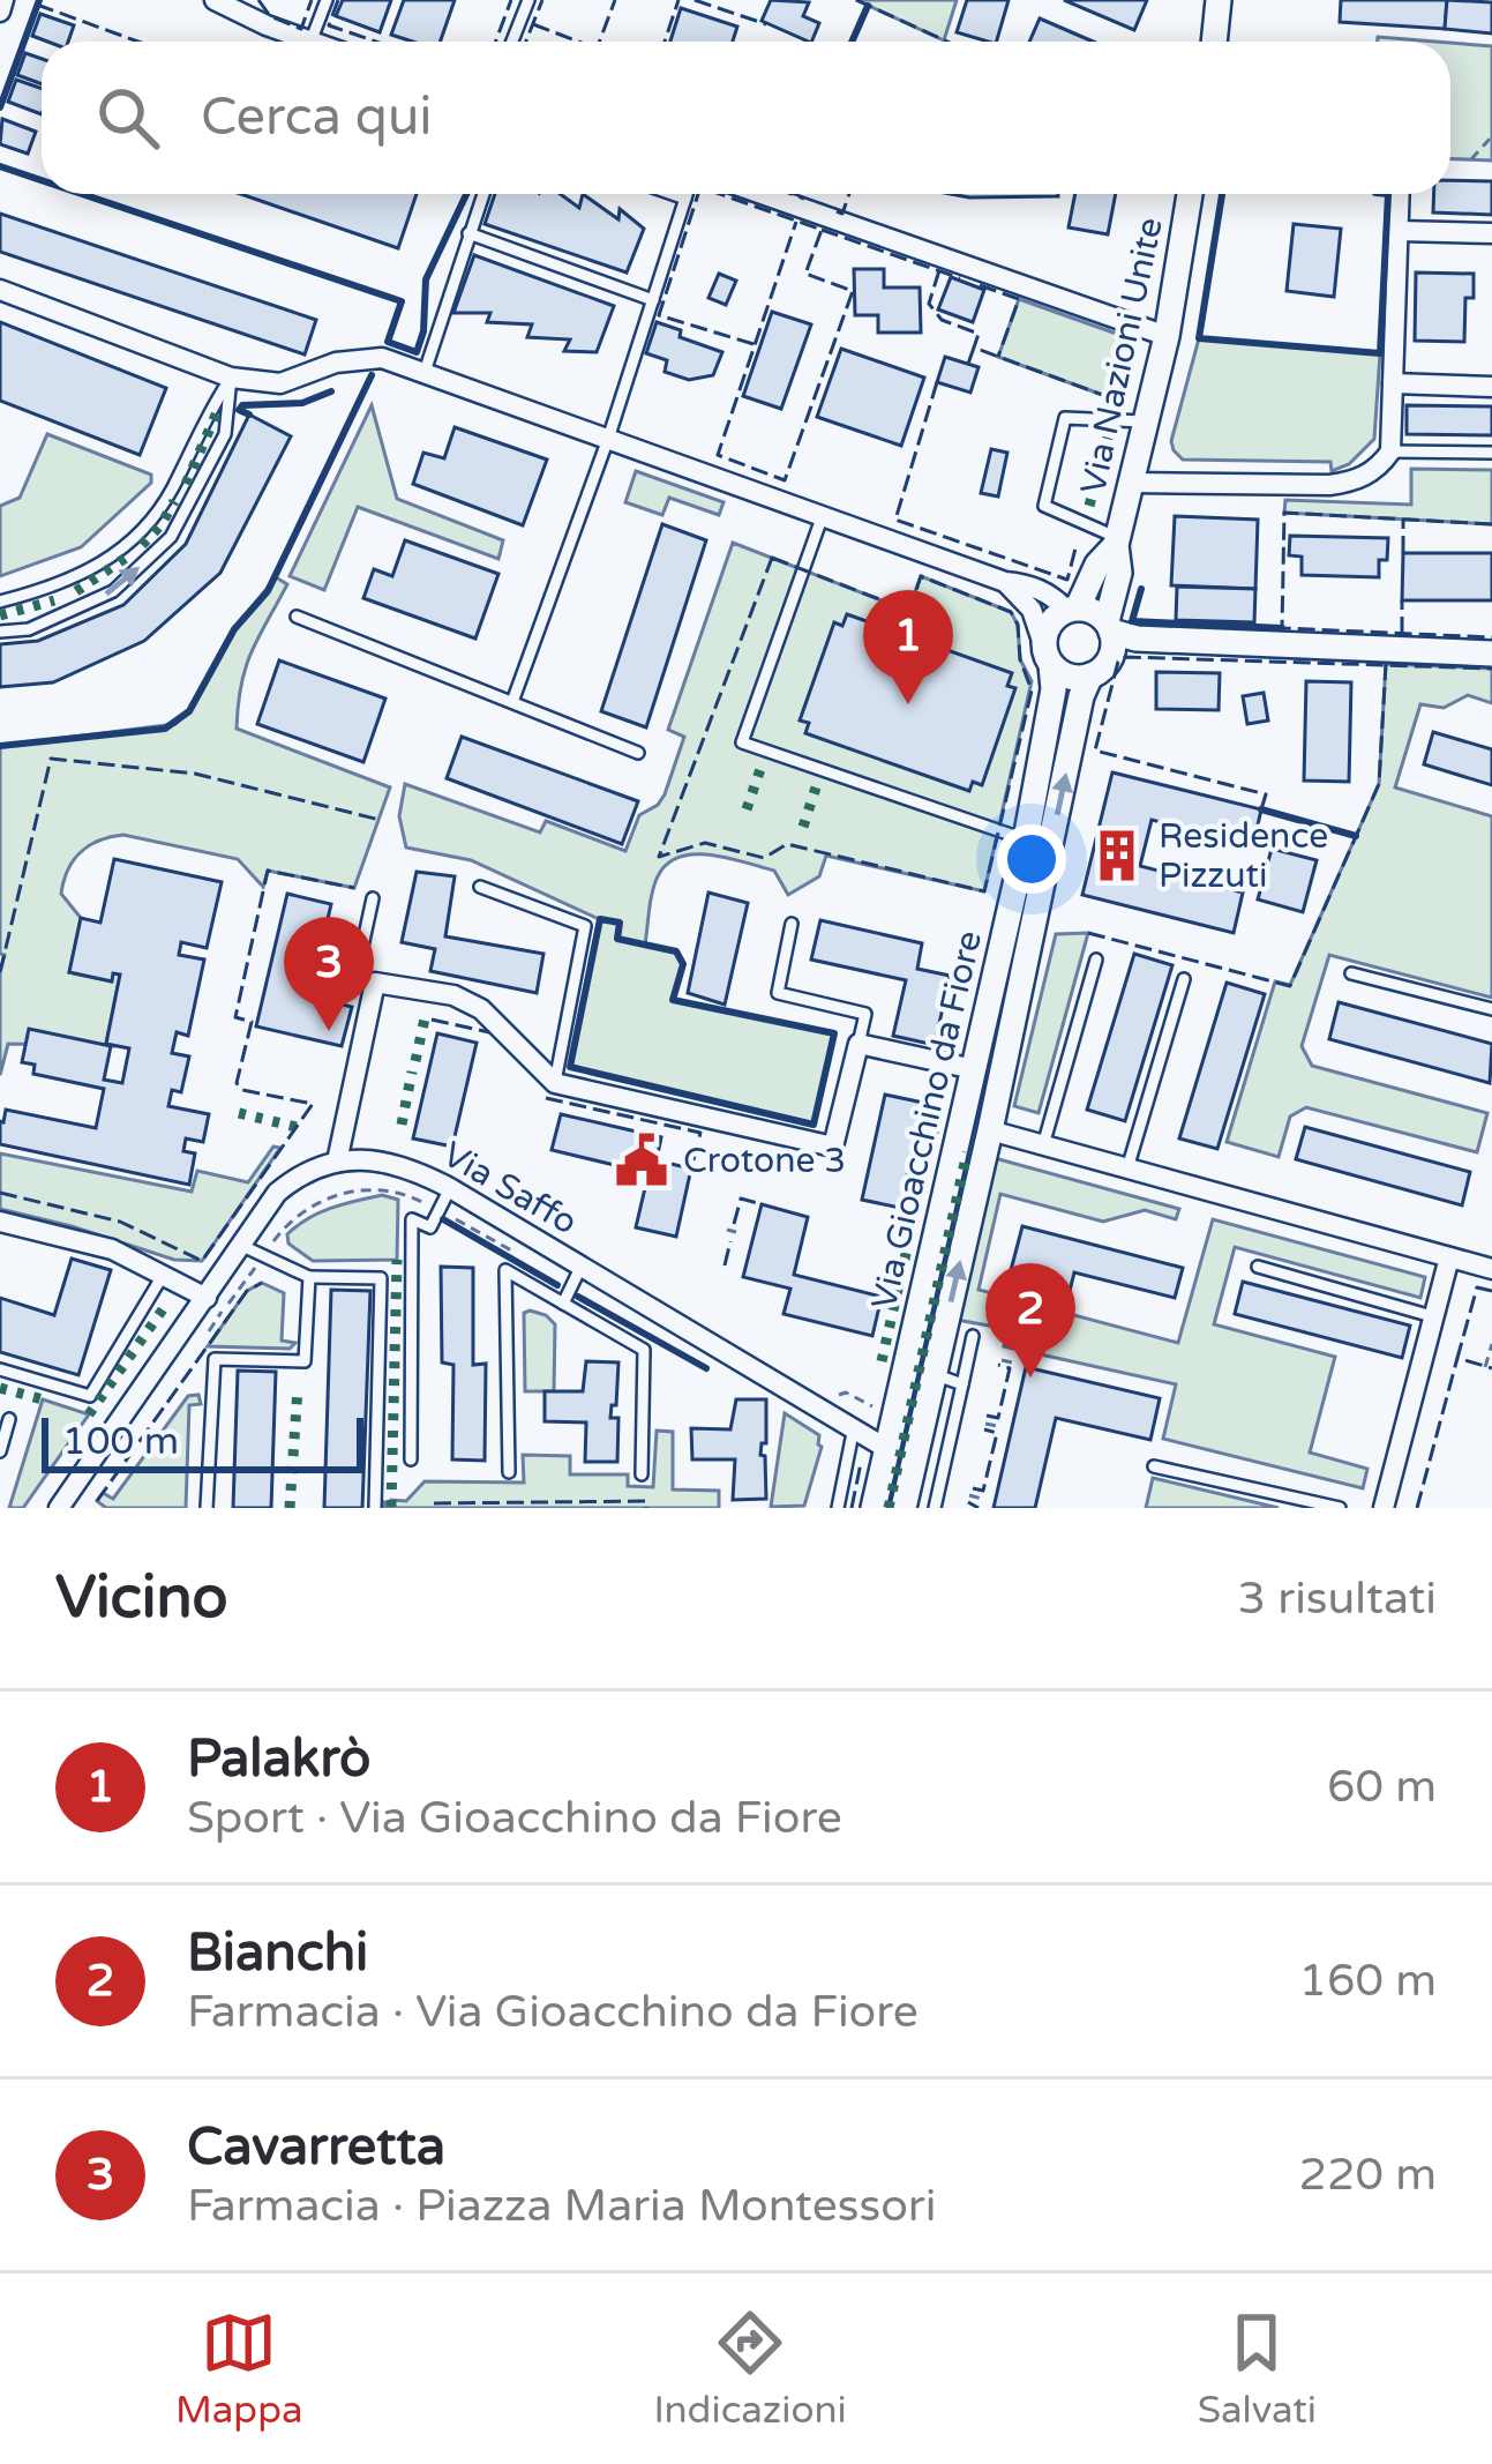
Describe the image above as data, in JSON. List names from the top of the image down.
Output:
{
  "streets": {
    "street": ["Via Nazioni Unite", "Via Gioacchino da Fiore", "Via Saffo"]
  },
  "crossings": [
    ["Via Nazioni Unite", "Via Gioacchino da Fiore"],
    ["Via Gioacchino da Fiore", "Via Saffo"]
  ],
  "places": {
    "building": ["Residence Pizzuti"],
    "public building": ["Crotone 3"]
  },
  "scale_bar": "100 m",
  "page": {
    "search": "Cerca qui",
    "pins": ["1", "3", "2"],
    "scale": "100 m",
    "heading": ["Vicino", "3 risultati"],
    "list": [
      {
        "mark": "1",
        "name": "Palakrò",
        "note": "Sport · Via Gioacchino da Fiore",
        "value": "60 m"
      },
      {
        "mark": "2",
        "name": "Bianchi",
        "note": "Farmacia · Via Gioacchino da Fiore",
        "value": "160 m"
      },
      {
        "mark": "3",
        "name": "Cavarretta",
        "note": "Farmacia · Piazza Maria Montessori",
        "value": "220 m"
      }
    ],
    "nav": ["Mappa", "Indicazioni", "Salvati"]
  }
}
